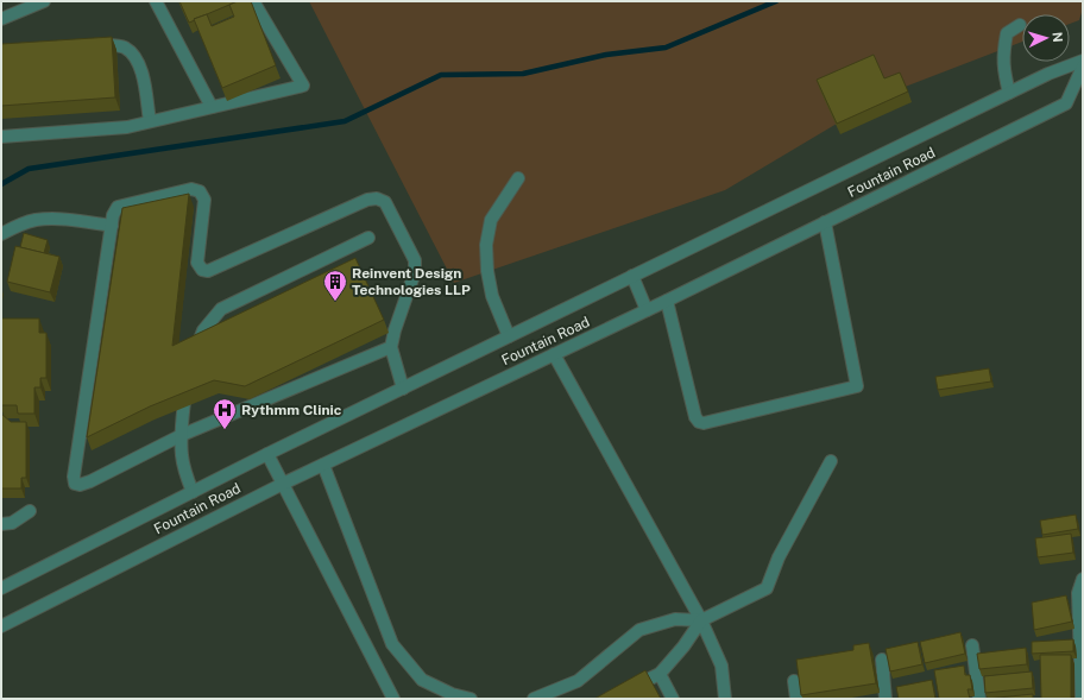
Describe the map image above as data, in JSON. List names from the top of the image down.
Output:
{
  "streets": {
    "street": ["Fountain Road"]
  },
  "places": {
    "building": ["Reinvent Design Technologies LLP"],
    "hospital": ["Rythmm Clinic"]
  },
  "north": "right"
}
